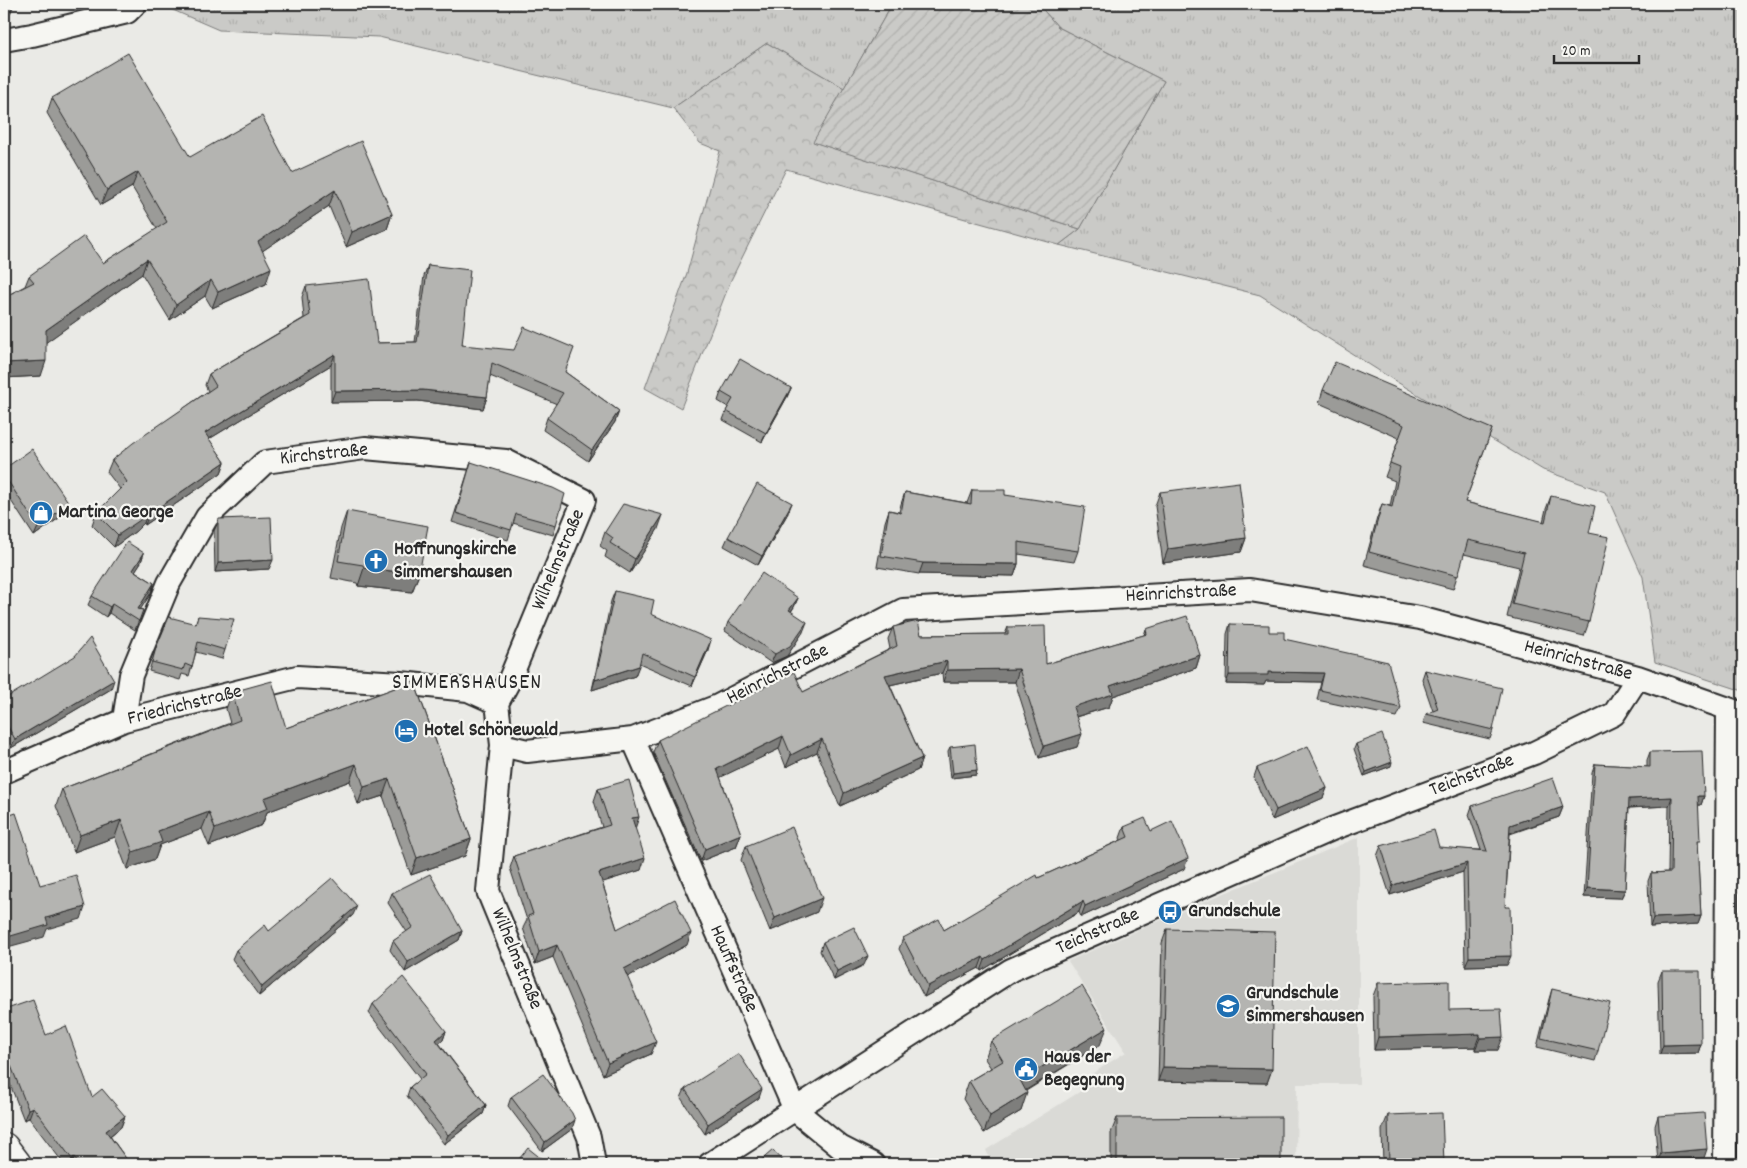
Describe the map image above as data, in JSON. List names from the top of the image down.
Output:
{
  "streets": {
    "street": [
      "Kirchstraße",
      "Wilhelmstraße",
      "Heinrichstraße",
      "Friedrichstraße",
      "Teichstraße",
      "Hauffstraße"
    ]
  },
  "crossings": [
    ["Kirchstraße", "Wilhelmstraße"],
    ["Kirchstraße", "Friedrichstraße"],
    ["Wilhelmstraße", "Friedrichstraße"],
    ["Heinrichstraße", "Teichstraße"],
    ["Heinrichstraße", "Hauffstraße"],
    ["Teichstraße", "Hauffstraße"]
  ],
  "districts": ["SIMMERSHAUSEN"],
  "places": {
    "shop": ["Martina George"],
    "church": ["Hoffnungskirche Simmershausen"],
    "hotel": ["Hotel Schönewald"],
    "bus stop": ["Grundschule"],
    "school or university": ["Grundschule Simmershausen"],
    "public building": ["Haus der Begegnung"]
  },
  "scale_bar": "20 m"
}
